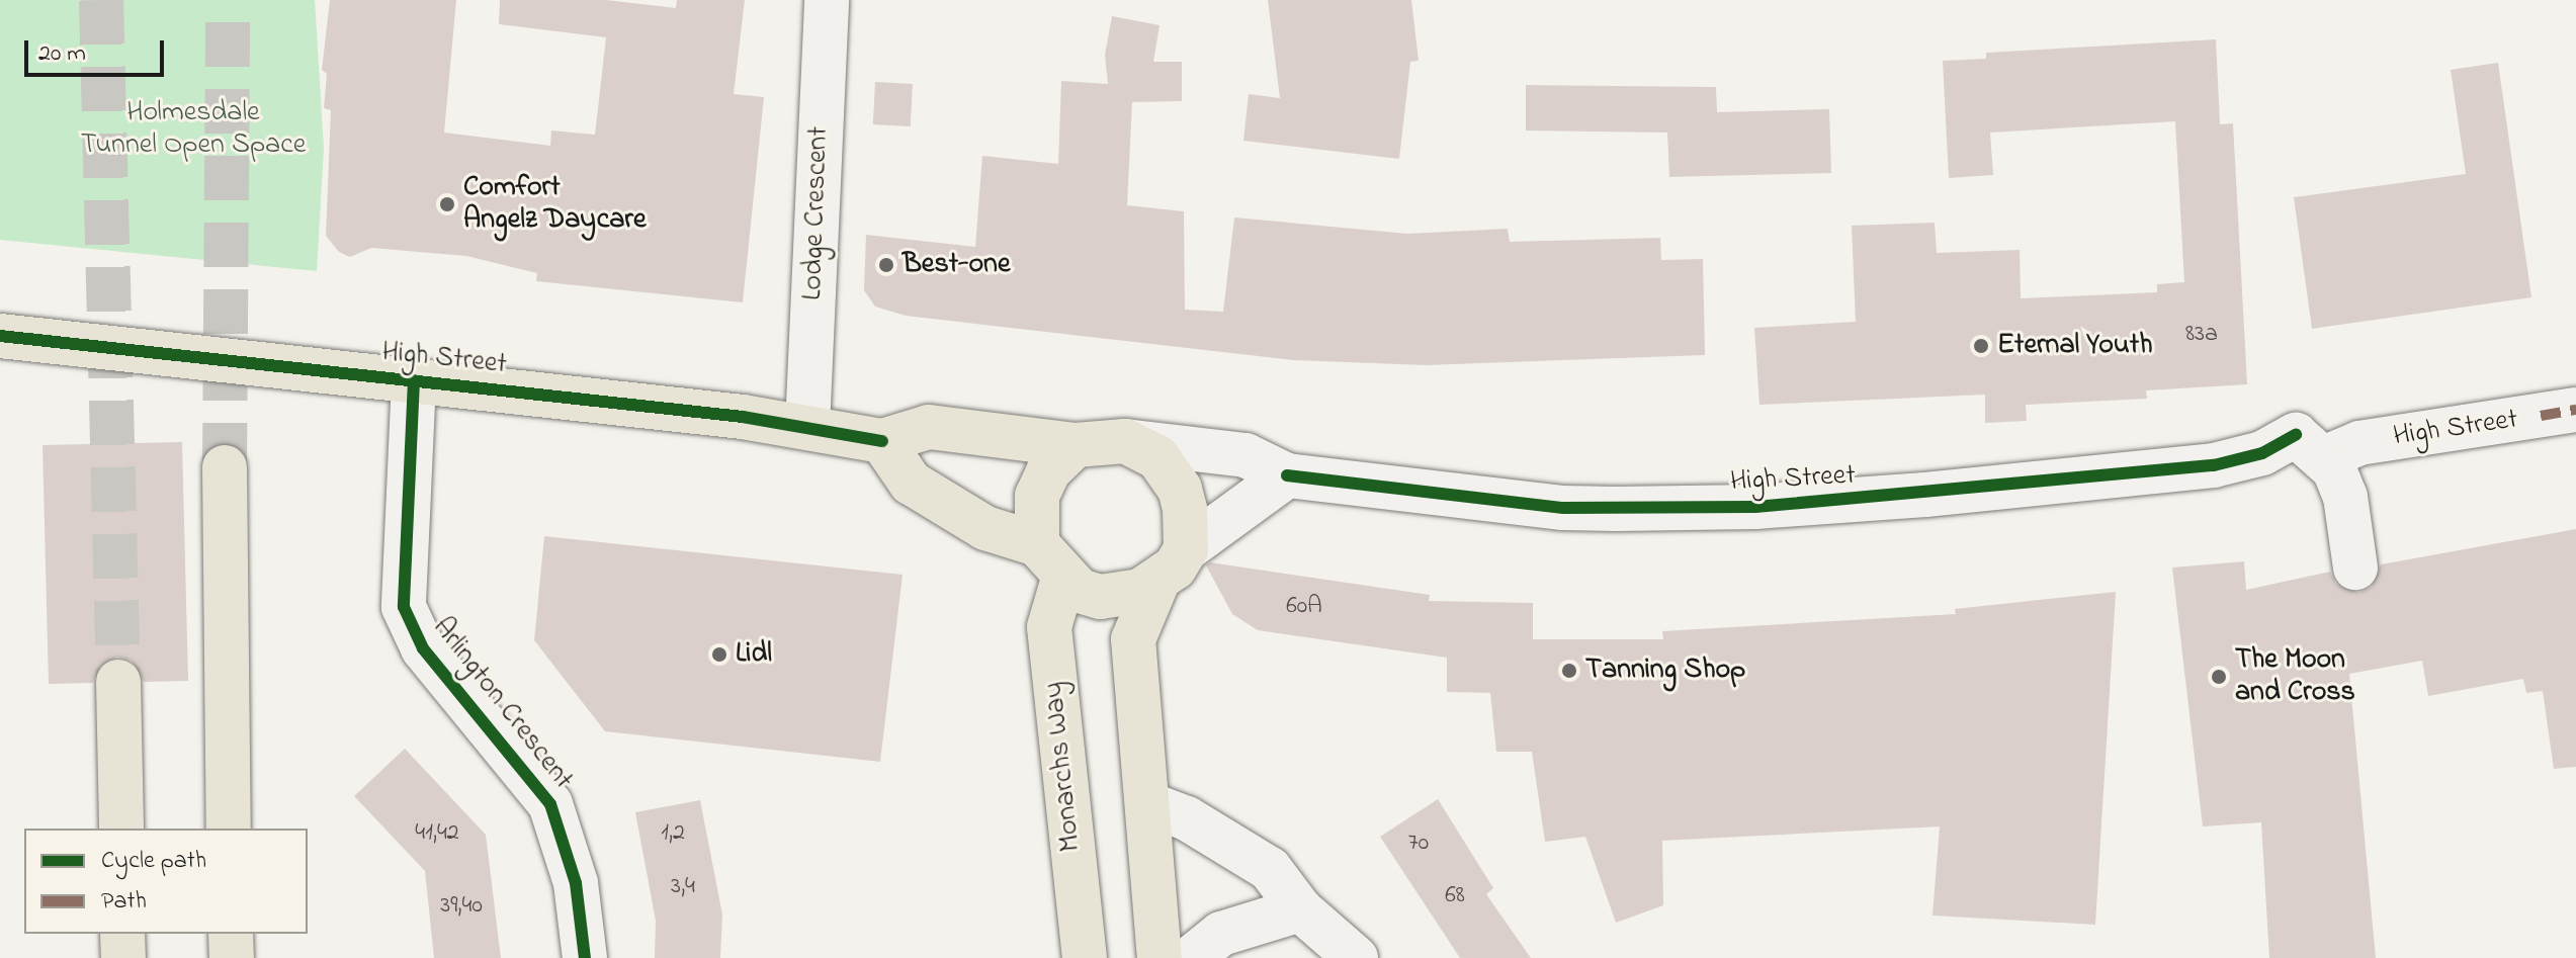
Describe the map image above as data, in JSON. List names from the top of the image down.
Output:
{
  "streets": {
    "main road": ["High Street", "Monarchs Way"],
    "street": ["Lodge Crescent", "Arlington Crescent"]
  },
  "crossings": [
    ["Lodge Crescent", "High Street"],
    ["High Street", "Arlington Crescent"],
    ["High Street", "Monarchs Way"]
  ],
  "parks": ["Holmesdale Tunnel Open Space"],
  "places": [
    "Comfort Angelz Daycare",
    "Best-one",
    "Eternal Youth",
    "Lidl",
    "Tanning Shop",
    "The Moon and Cross"
  ],
  "house_numbers": [
    "83a",
    "60A",
    "41,42",
    "1,2",
    "70",
    "3,4",
    "68",
    "39,40"
  ],
  "legend": ["Cycle path", "Path"],
  "scale_bar": "20 m"
}
